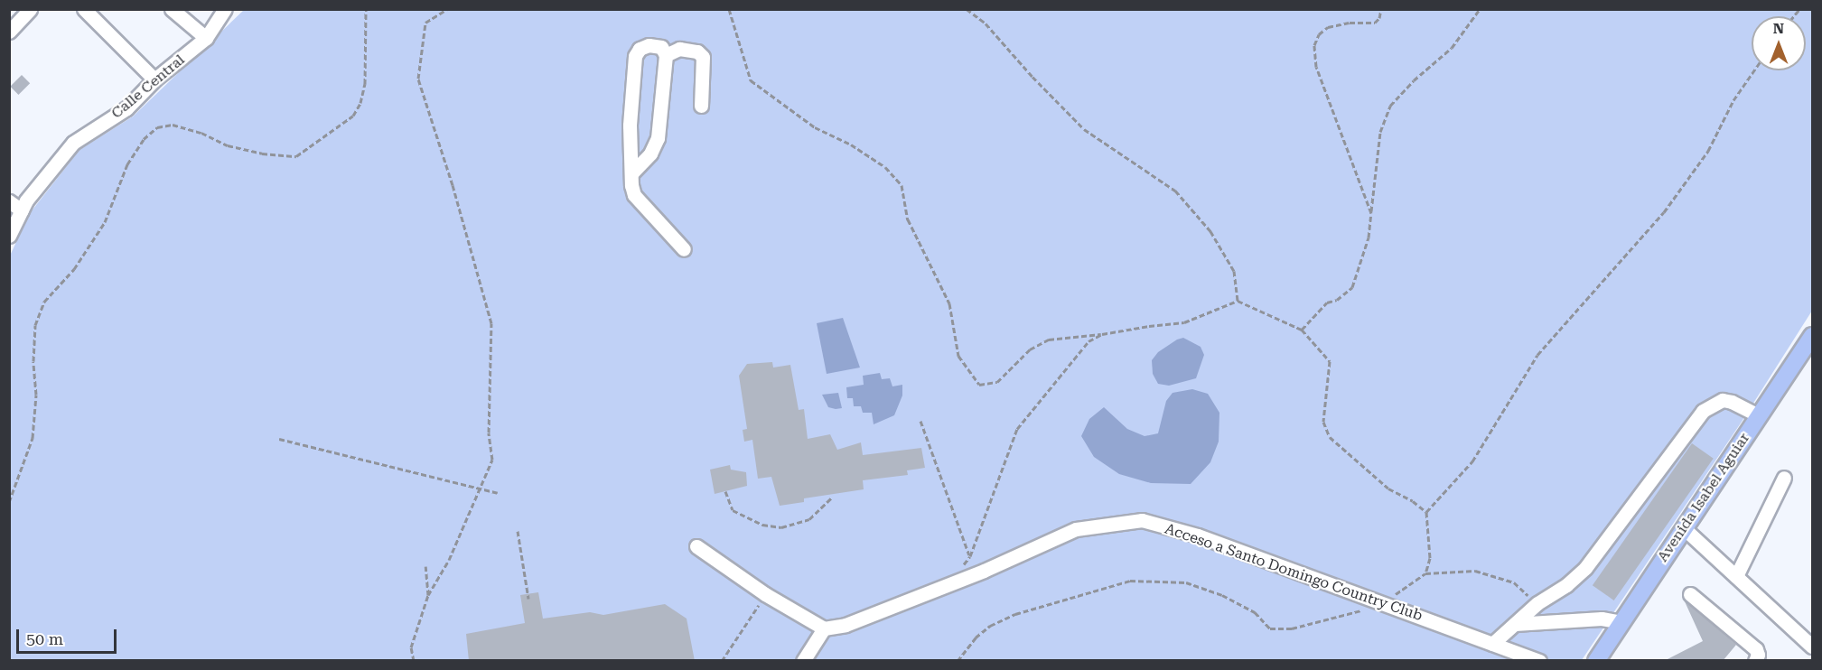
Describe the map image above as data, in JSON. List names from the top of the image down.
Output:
{
  "streets": {
    "main road": ["Avenida Isabel Aguiar"],
    "street": ["Calle Central", "Acceso a Santo Domingo Country Club"]
  },
  "scale_bar": "50 m",
  "north": "top"
}
